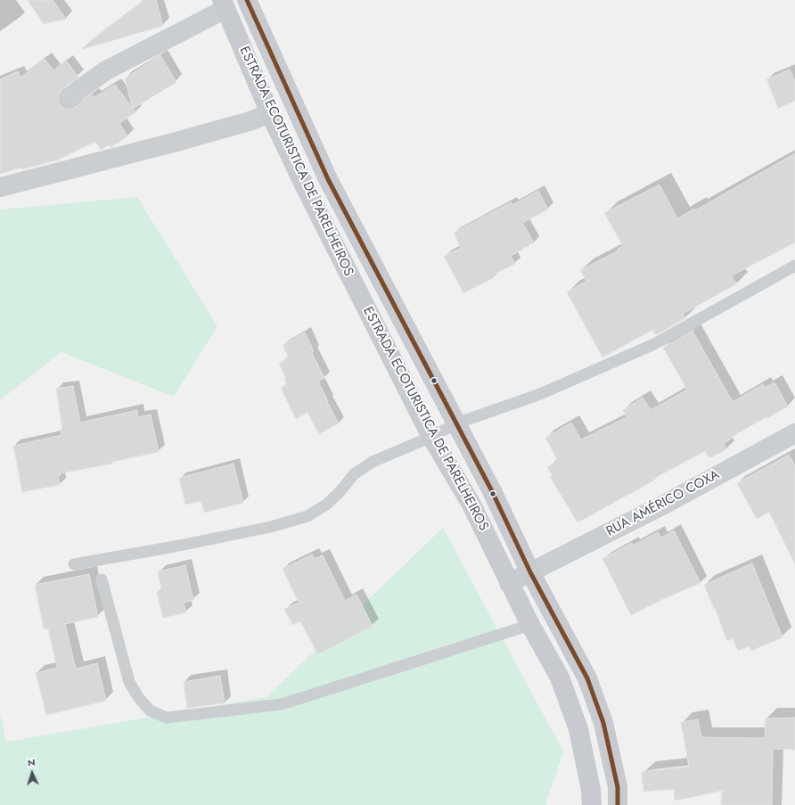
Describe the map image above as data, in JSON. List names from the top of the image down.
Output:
{
  "streets": {
    "main road": ["ESTRADA ECOTURISTICA DE PARELHEIROS"],
    "street": ["RUA AMÉRICO COXA"]
  },
  "crossings": [
    ["ESTRADA ECOTURISTICA DE PARELHEIROS", "RUA AMÉRICO COXA"]
  ],
  "north": "top"
}
